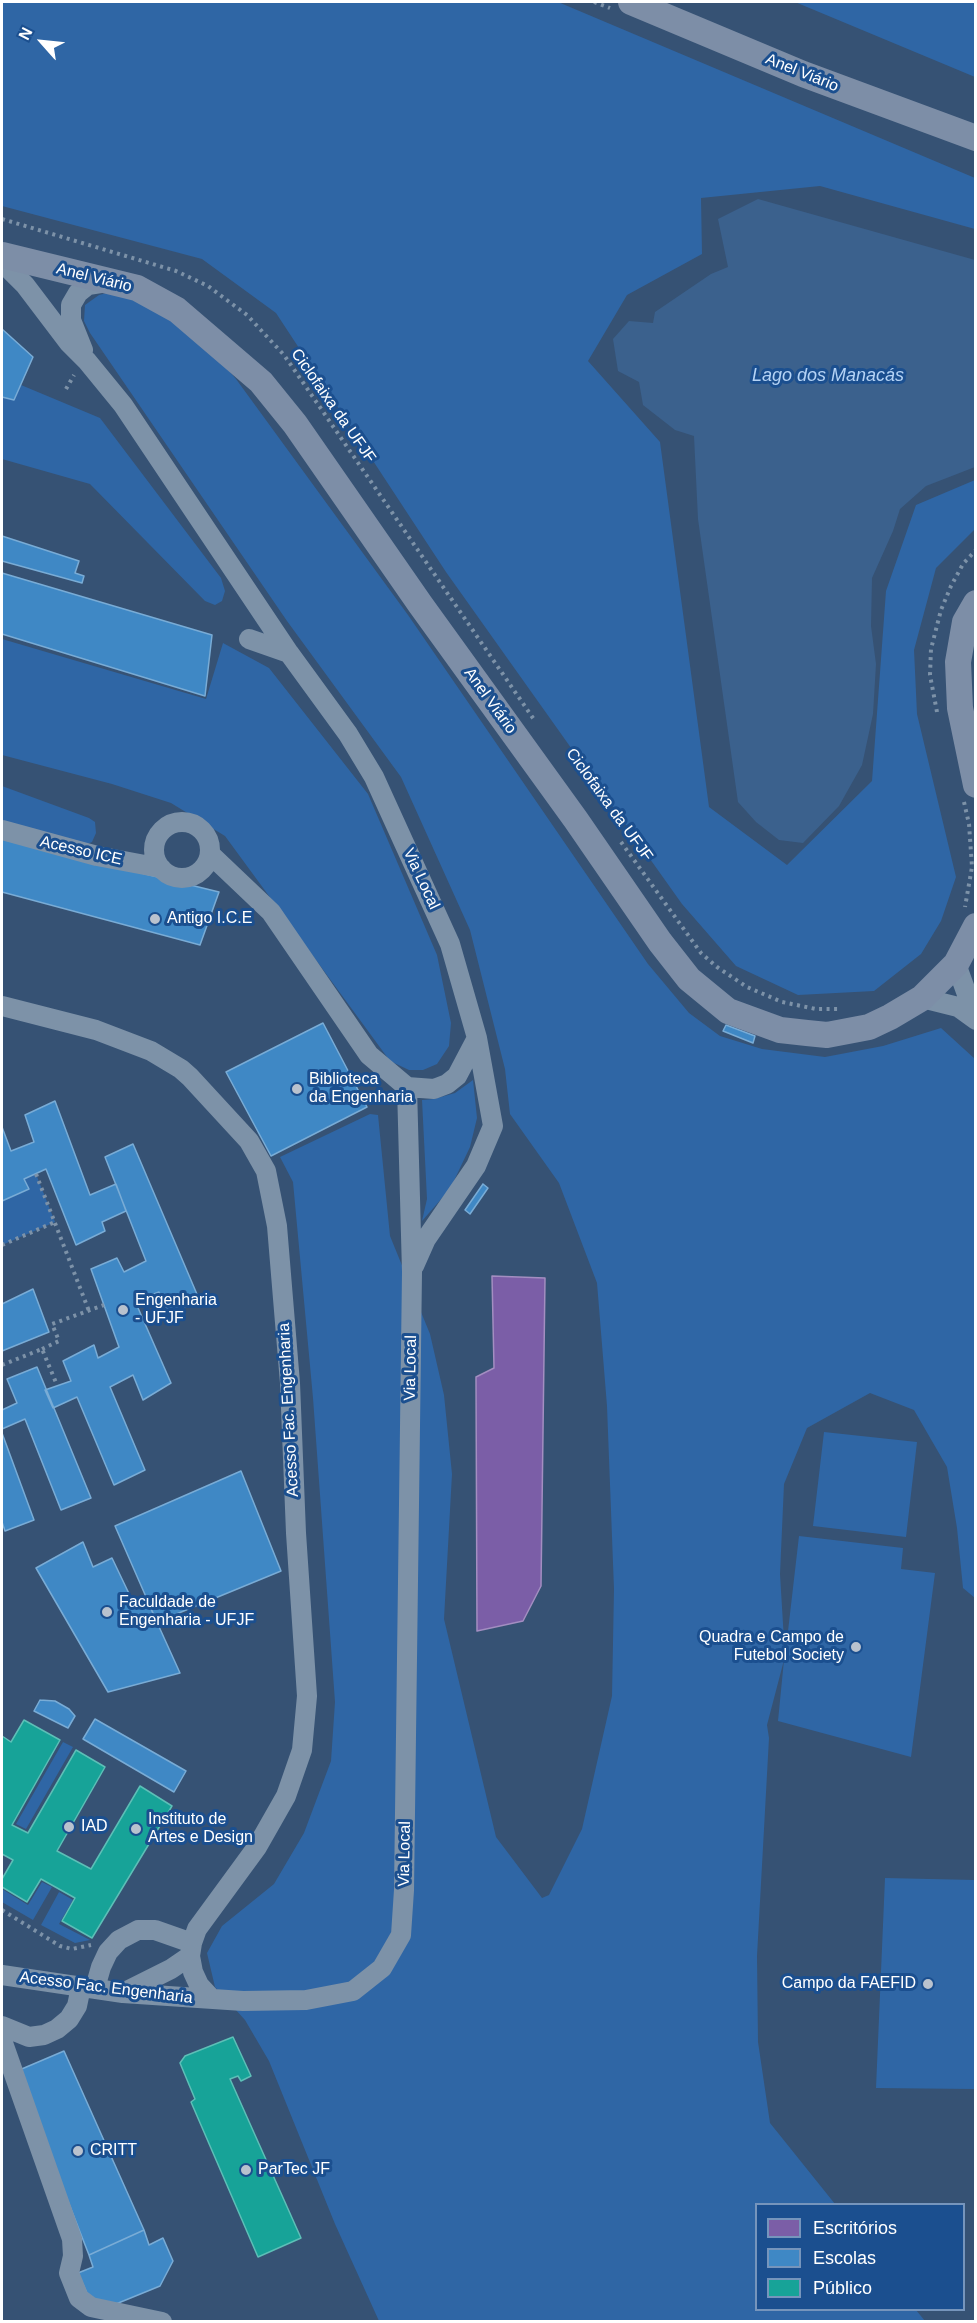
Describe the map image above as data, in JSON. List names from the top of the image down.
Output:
{
  "streets": {
    "main road": ["Anel Viário"],
    "lane": ["Acesso ICE", "Via Local", "Acesso Fac. Engenharia"],
    "path": ["Ciclofaixa da UFJF"]
  },
  "crossings": [
    ["Via Local", "Acesso Fac. Engenharia"]
  ],
  "water": ["Lago dos Manacás"],
  "places": [
    "Antigo I.C.E",
    "Biblioteca da Engenharia",
    "Engenharia - UFJF",
    "Faculdade de Engenharia - UFJF",
    "Quadra e Campo de Futebol Society",
    "IAD",
    "Instituto de Artes e Design",
    "Campo da FAEFID",
    "CRITT",
    "ParTec JF"
  ],
  "legend": ["Escritórios", "Escolas", "Público"],
  "north": "top left"
}
